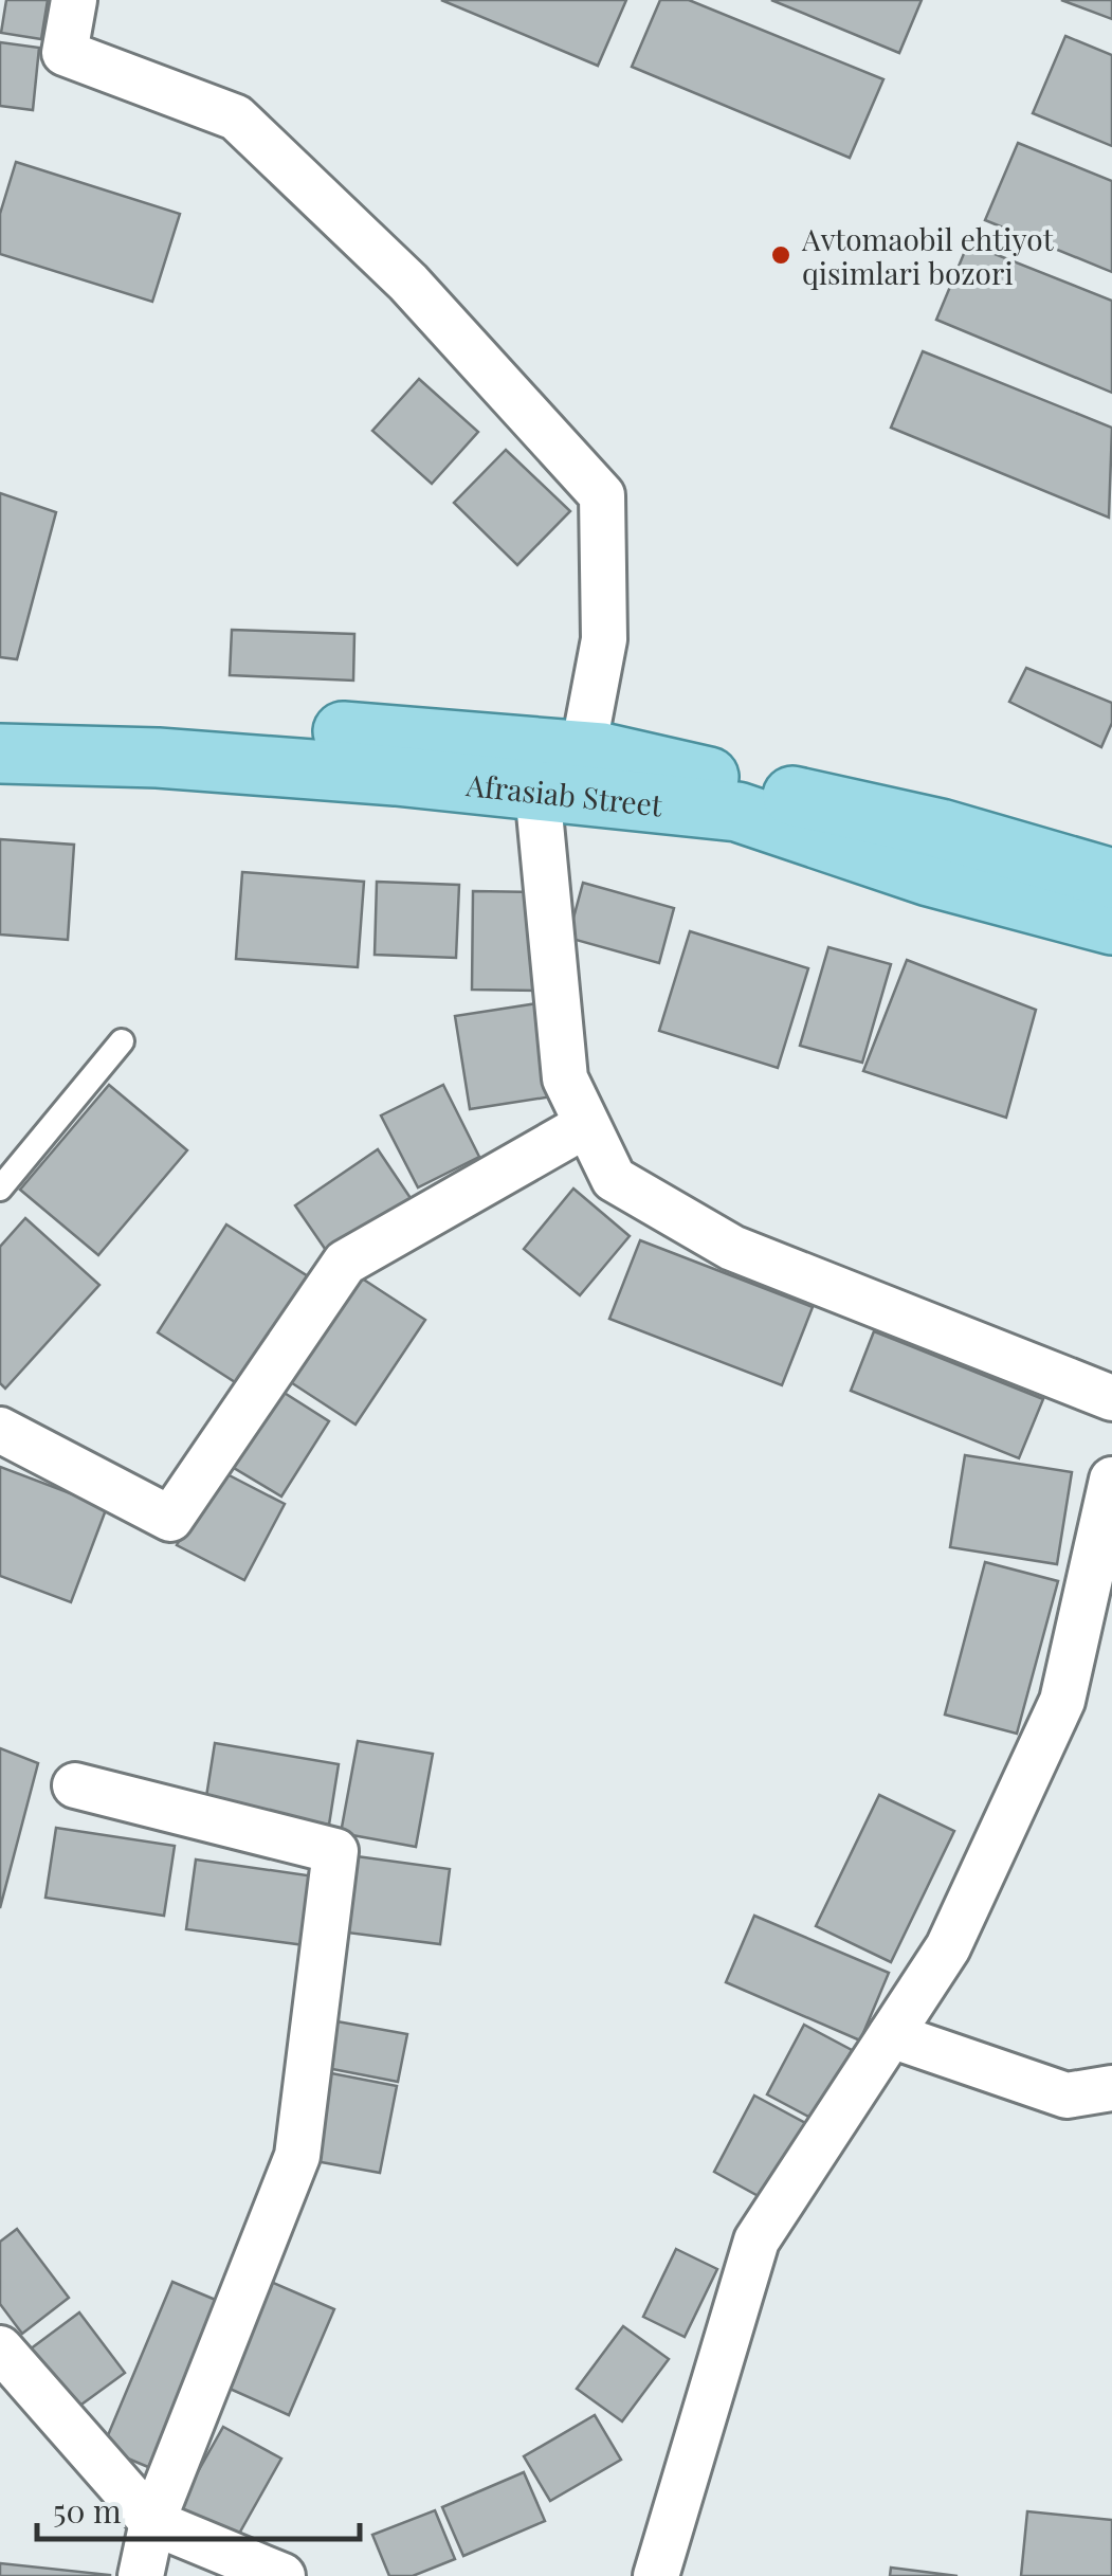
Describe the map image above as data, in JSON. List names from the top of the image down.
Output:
{
  "streets": {
    "main road": ["Afrasiab Street"]
  },
  "places": ["Avtomaobil ehtiyot qisimlari bozori"],
  "scale_bar": "50 m"
}
